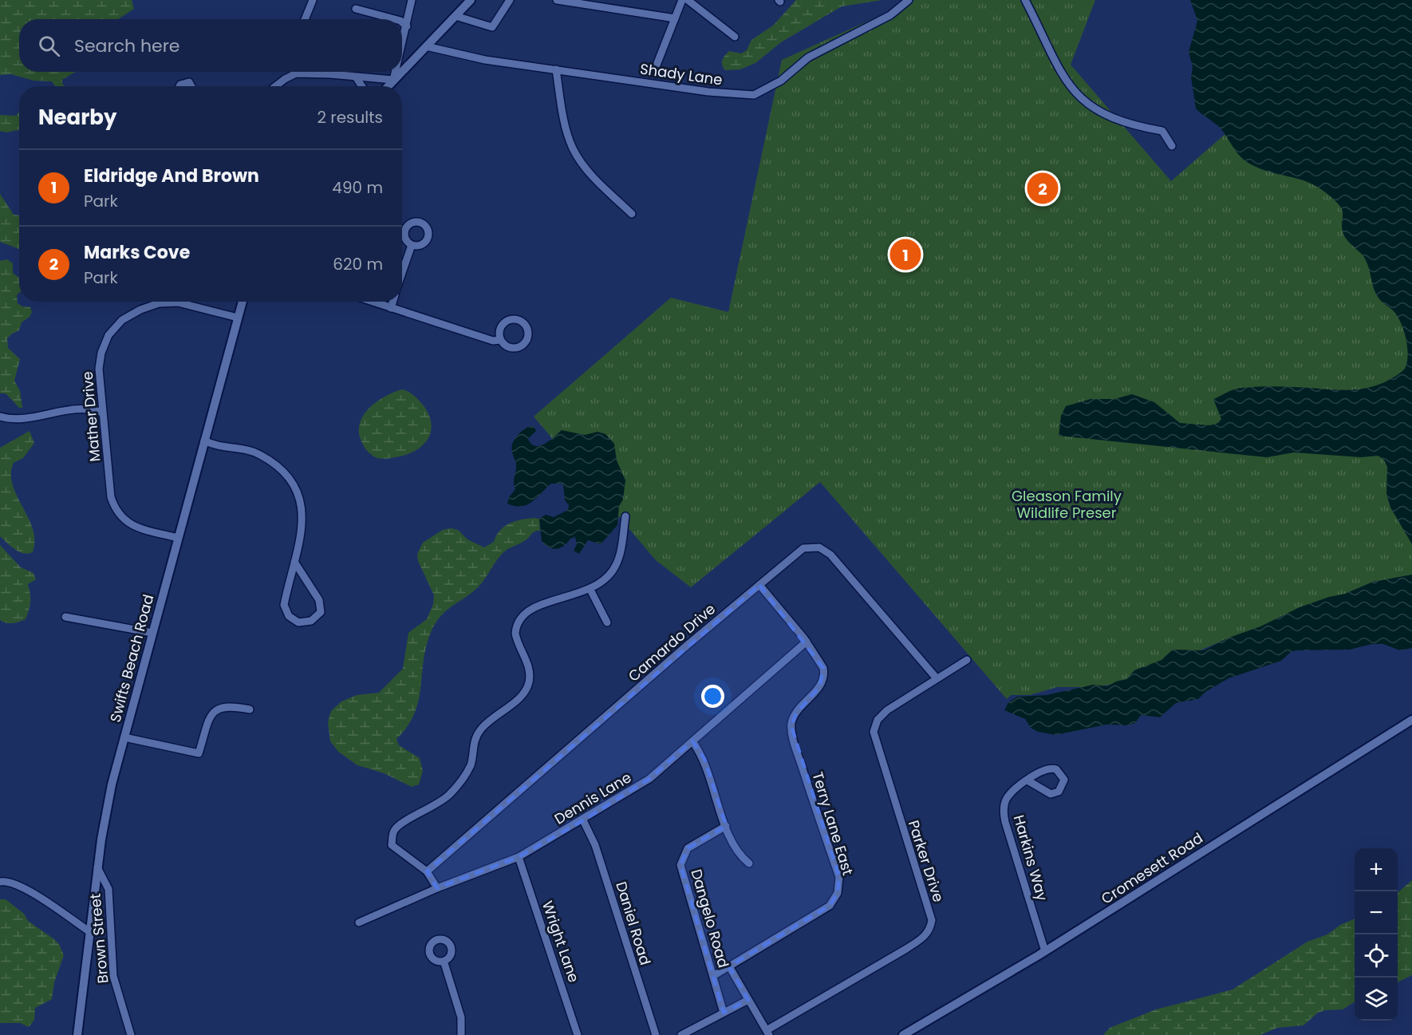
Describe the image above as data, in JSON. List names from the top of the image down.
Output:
{
  "streets": {
    "street": [
      "Shady Lane",
      "Mather Drive",
      "Camardo Drive",
      "Swifts Beach Road",
      "Dennis Lane",
      "Terry Lane East",
      "Harkins Way",
      "Parker Drive",
      "Cromesett Road",
      "Dangelo Road",
      "Daniel Road",
      "Brown Street",
      "Wright Lane"
    ]
  },
  "crossings": [
    ["Mather Drive", "Swifts Beach Road"],
    ["Camardo Drive", "Terry Lane East"],
    ["Camardo Drive", "Parker Drive"],
    ["Swifts Beach Road", "Brown Street"],
    ["Dennis Lane", "Terry Lane East"],
    ["Dennis Lane", "Daniel Road"],
    ["Dennis Lane", "Wright Lane"],
    ["Harkins Way", "Cromesett Road"]
  ],
  "parks": ["Gleason Family Wildlife Preser"],
  "page": {
    "search": "Search here",
    "heading": ["Nearby", "2 results"],
    "list": [
      {
        "mark": "1",
        "name": "Eldridge And Brown",
        "note": "Park",
        "value": "490 m"
      },
      {
        "mark": "2",
        "name": "Marks Cove",
        "note": "Park",
        "value": "620 m"
      }
    ],
    "pins": ["2", "1"],
    "map_buttons": ["+", "−"]
  }
}
